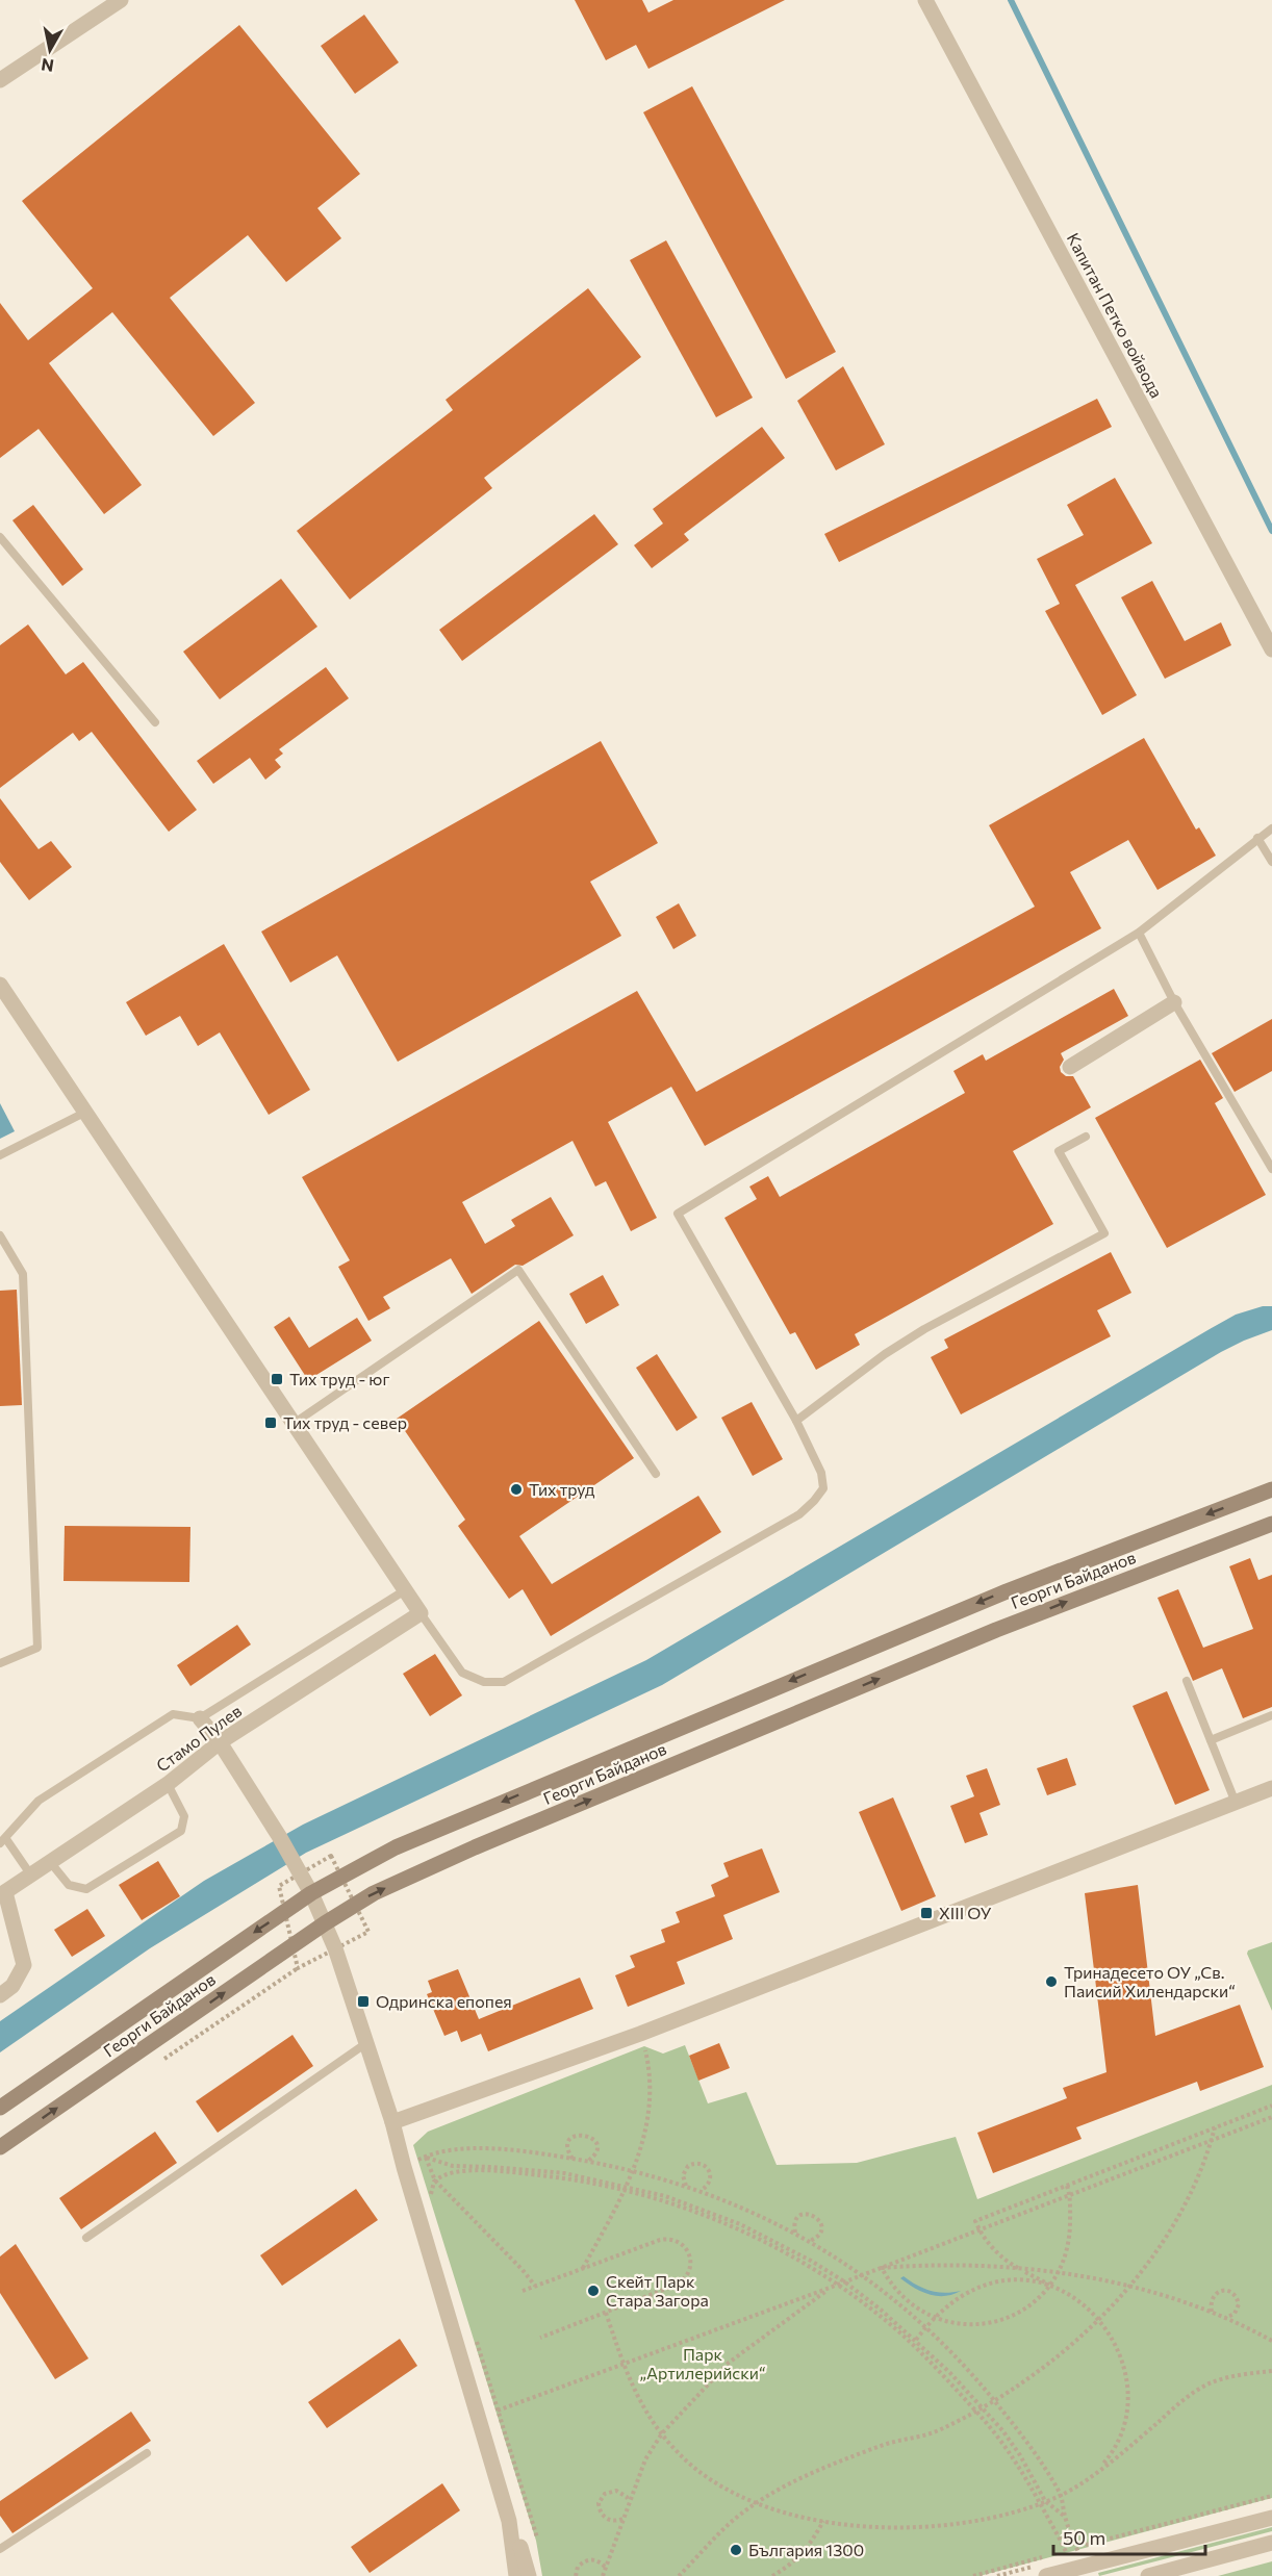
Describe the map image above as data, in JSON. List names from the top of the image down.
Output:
{
  "streets": {
    "main road": ["Георги Байданов"],
    "street": ["Капитан Петко войвода", "Стамо Пулев"]
  },
  "parks": ["Парк „Артилерийски“"],
  "places": {
    "transit": [
      "Тих труд - юг",
      "Тих труд - север",
      "XIII ОУ",
      "Одринска епопея"
    ],
    "other": [
      "Тих труд",
      "Тринадесето ОУ „Св. Паисий Хилендарски“",
      "Скейт Парк Стара Загора",
      "България 1300"
    ]
  },
  "scale_bar": "50 m",
  "north": "bottom"
}
